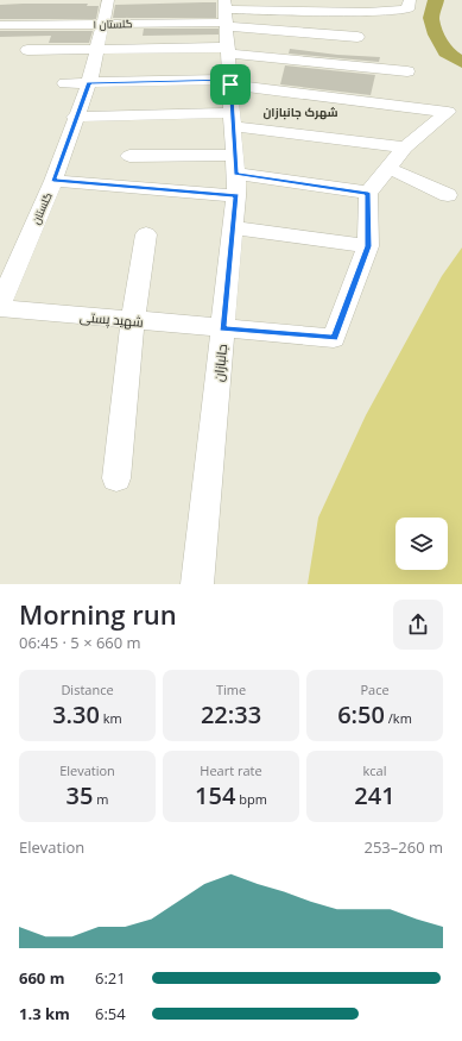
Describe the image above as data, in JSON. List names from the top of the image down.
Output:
{
  "streets": {
    "street": [
      "گلستان ۱",
      "گلستان",
      "شهید پستی",
      "جانبازان"
    ]
  },
  "crossings": [
    ["گلستان ۱", "گلستان"],
    ["گلستان ۱", "جانبازان"],
    ["شهید پستی", "جانبازان"]
  ],
  "districts": ["شهرک جانبازان"],
  "page": {
    "heading": ["Morning run", "06:45 · 5 × 660 m"],
    "stats": [
      ["Distance", "3.30 km"],
      ["Time", "22:33"],
      ["Pace", "6:50 /km"],
      ["Elevation", "35 m"],
      ["Heart rate", "154 bpm"],
      ["kcal", "241"]
    ],
    "chart": ["Elevation", "253–260 m"],
    "list": [
      {
        "name": "660 m",
        "note": "6:21"
      },
      {
        "name": "1.3 km",
        "note": "6:54"
      }
    ]
  }
}
